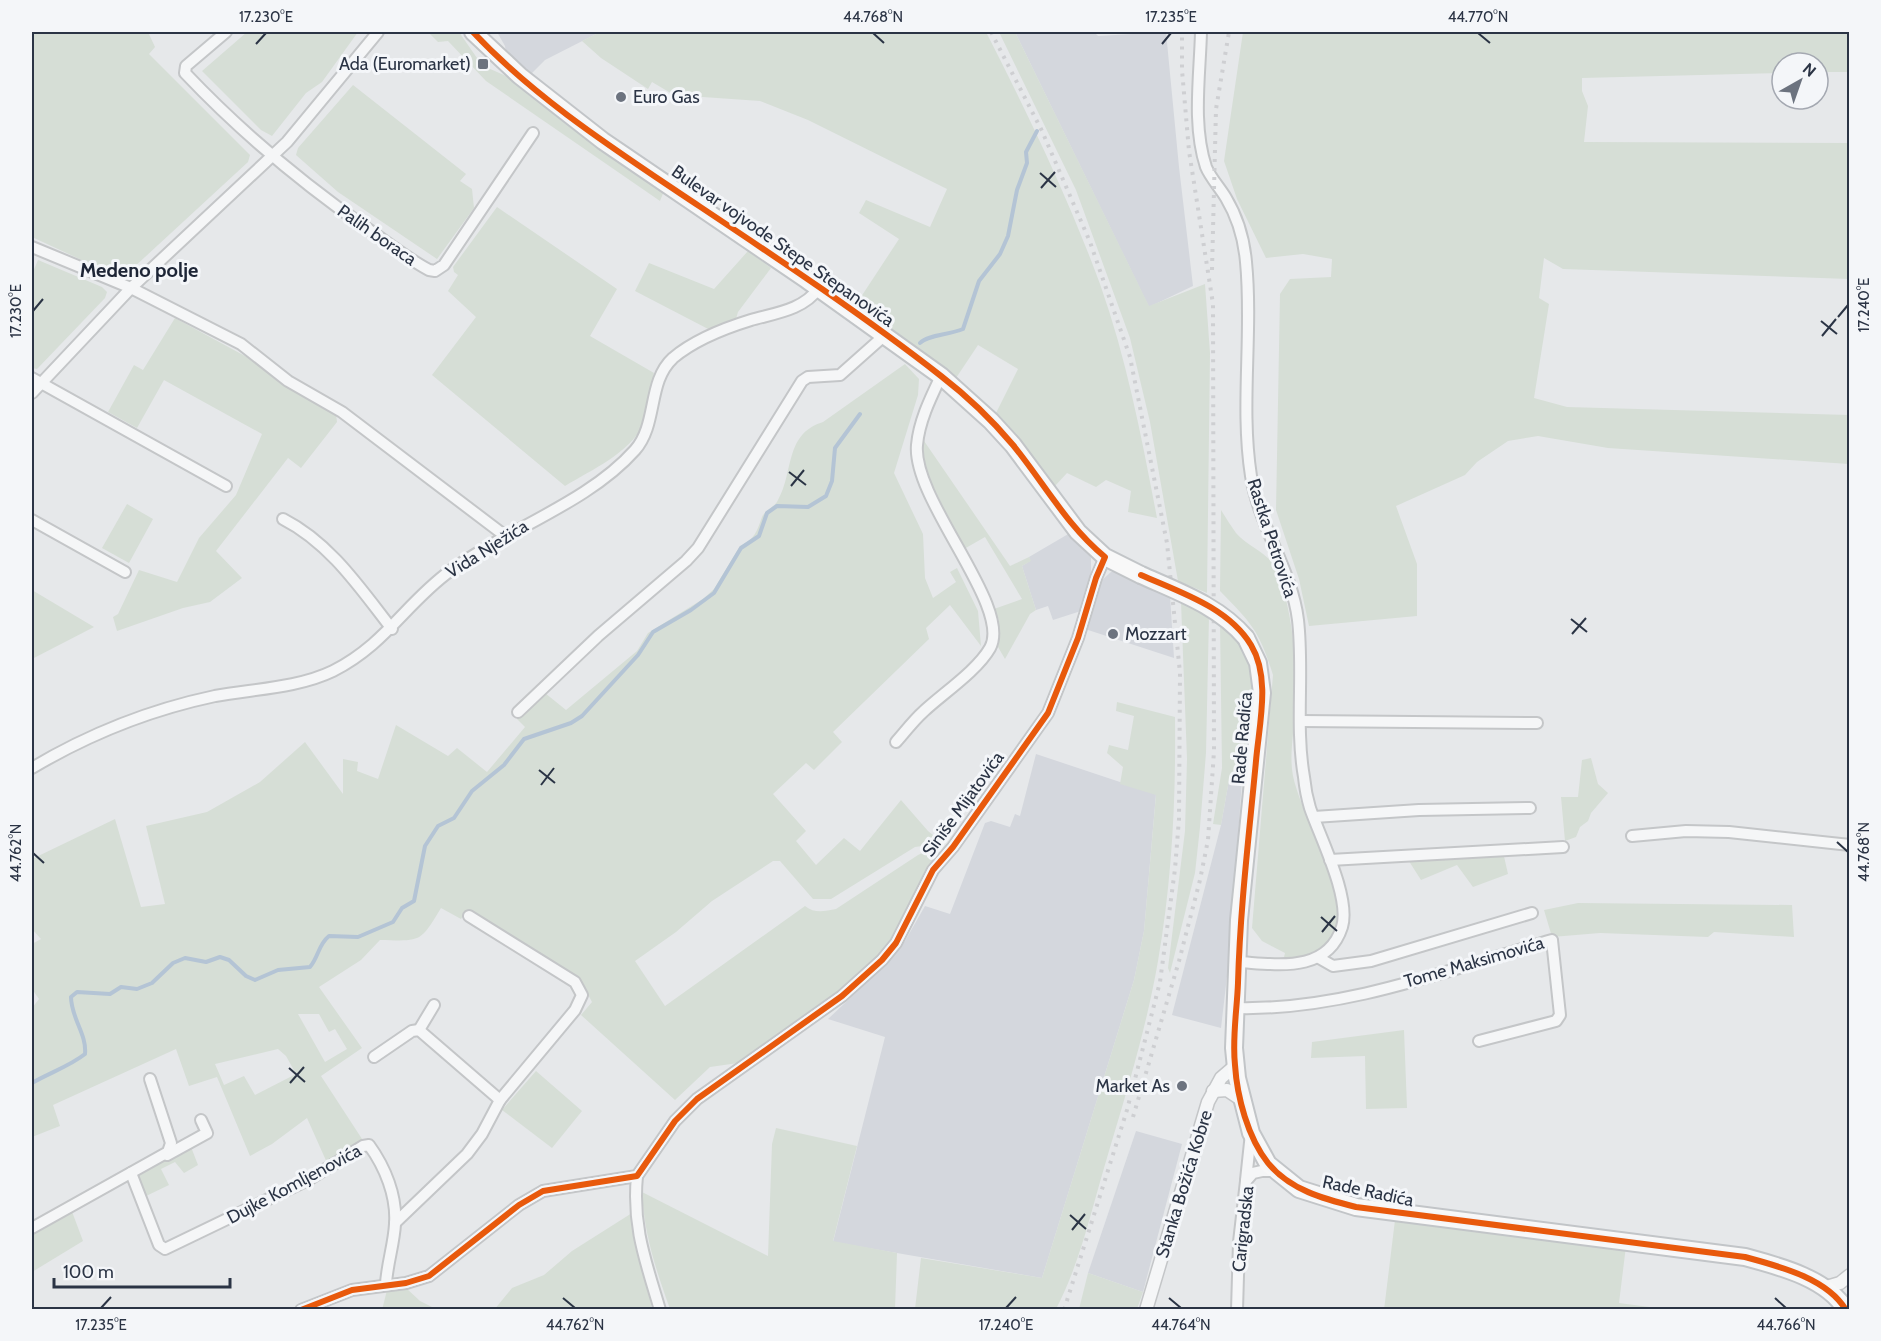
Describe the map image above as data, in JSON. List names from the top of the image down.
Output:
{
  "streets": {
    "main road": ["Bulevar vojvode Stepe Stepanovića", "Rade Radića"],
    "street": [
      "Palih boraca",
      "Rastka Petrovića",
      "Vida Nježića",
      "Siniše Mijatovića",
      "Tome Maksimovića",
      "Dujke Komljenovića",
      "Stanka Božića Kobre",
      "Carigradska"
    ]
  },
  "crossings": [
    ["Bulevar vojvode Stepe Stepanovića", "Vida Nježića"],
    ["Bulevar vojvode Stepe Stepanovića", "Rade Radića"],
    ["Bulevar vojvode Stepe Stepanovića", "Siniše Mijatovića"],
    ["Rade Radića", "Tome Maksimovića"],
    ["Rade Radića", "Stanka Božića Kobre"],
    ["Rade Radića", "Carigradska"]
  ],
  "districts": ["Medeno polje"],
  "places": {
    "transit": ["Ada (Euromarket)"],
    "other": ["Euro Gas", "Mozzart", "Market As"]
  },
  "scale_bar": "100 m",
  "north": "top right",
  "coordinates": [
    "17.230°E",
    "44.768°N",
    "17.235°E",
    "44.770°N",
    "17.240°E",
    "44.762°N",
    "44.764°N",
    "44.766°N"
  ]
}
